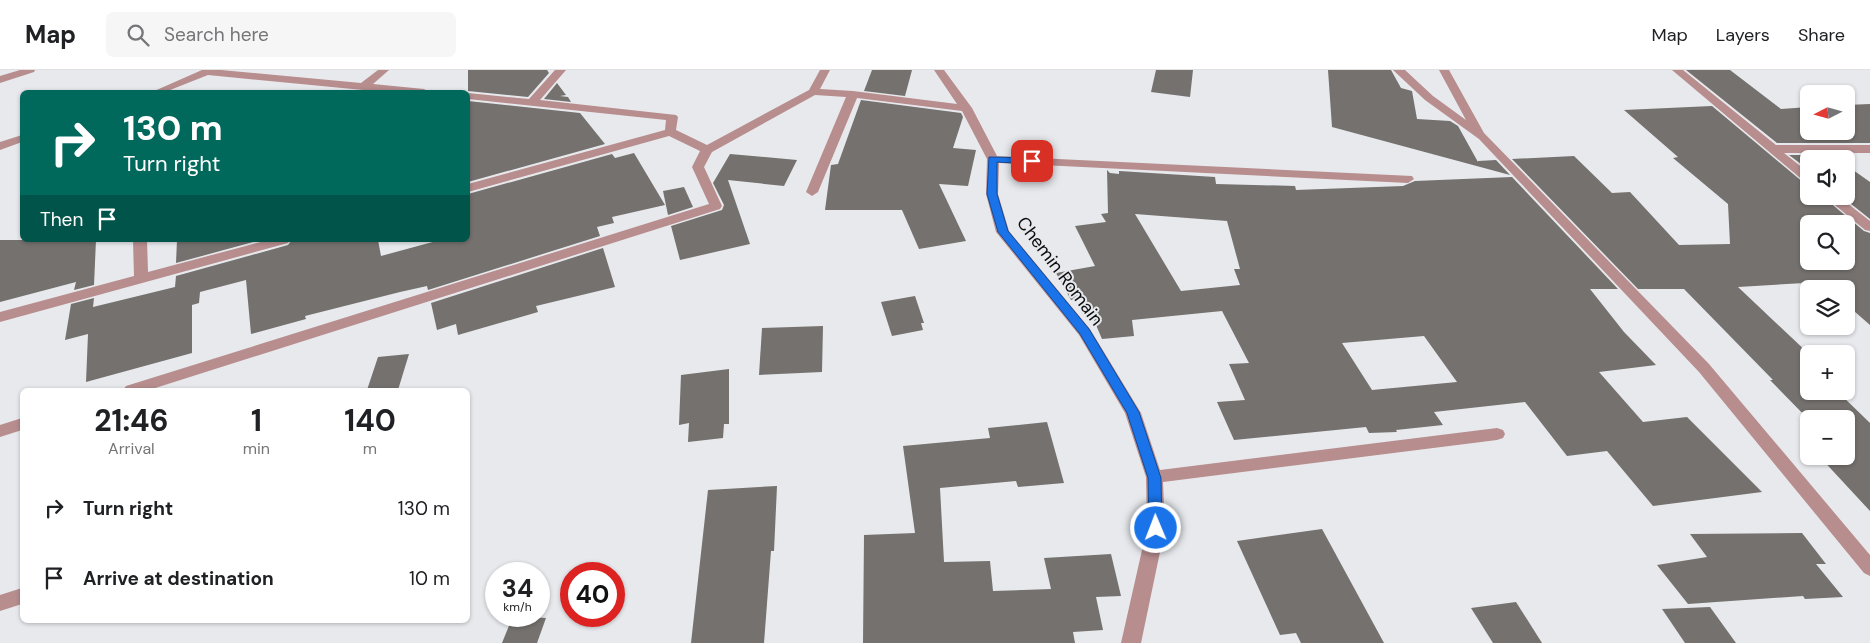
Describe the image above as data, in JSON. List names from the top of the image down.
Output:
{
  "streets": {
    "street": ["Chemin Romain"]
  },
  "north": "left",
  "page": {
    "header": "Map",
    "search": "Search here",
    "nav": ["Map", "Layers", "Share"],
    "map_buttons": ["+", "−"],
    "turn": ["130 m", "Turn right"],
    "then": "Then",
    "eta": [
      "21:46",
      "Arrival",
      "1",
      "min",
      "140",
      "m"
    ],
    "list": [
      {
        "name": "Turn right",
        "value": "130 m"
      },
      {
        "name": "Arrive at destination",
        "value": "10 m"
      }
    ],
    "speed": "34 km/h",
    "limit": "40"
  }
}
